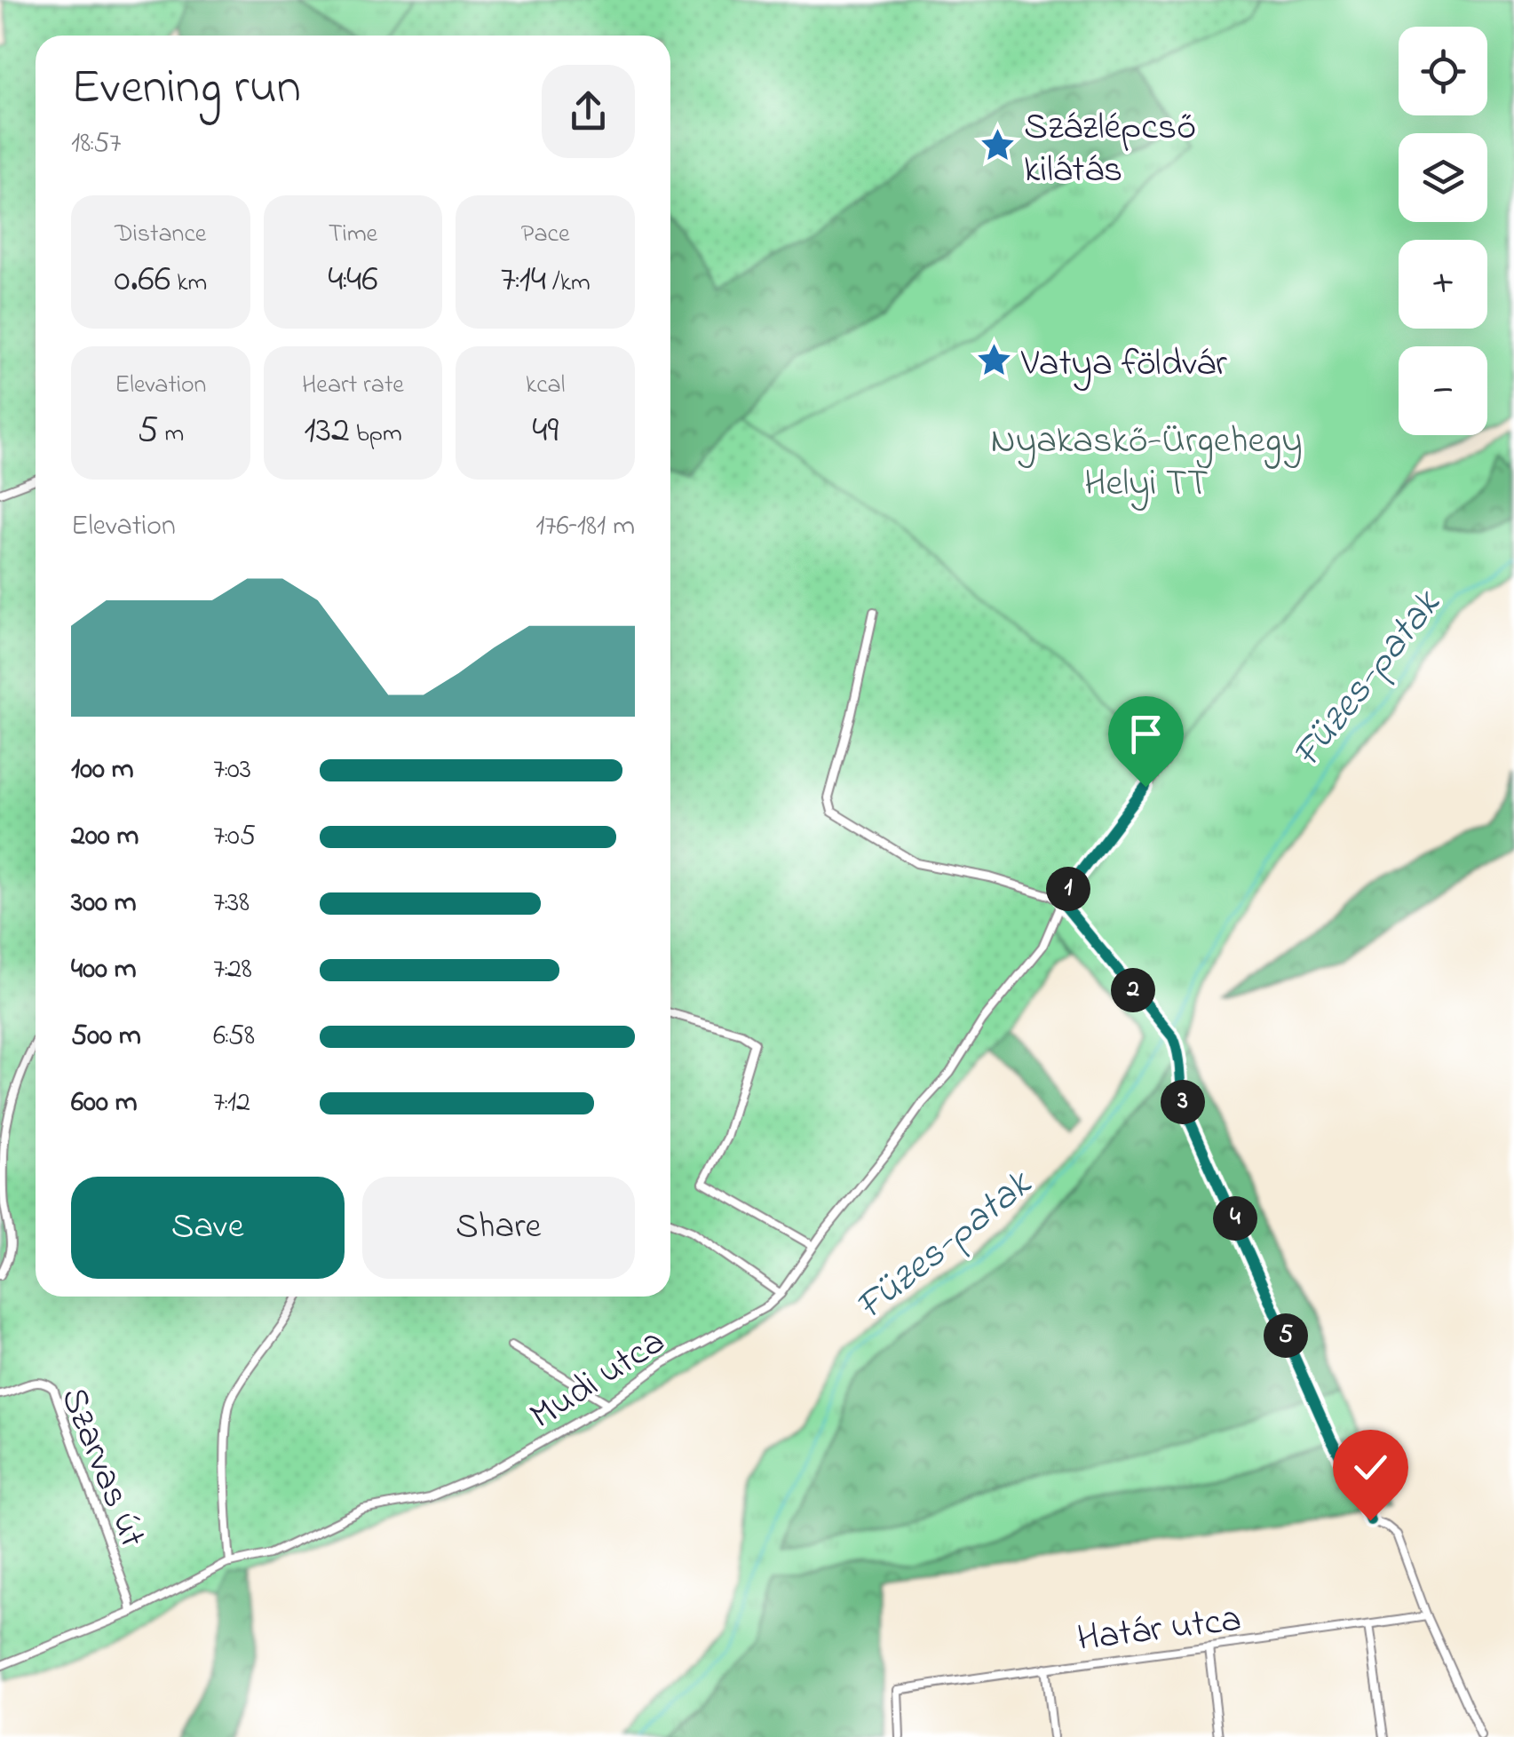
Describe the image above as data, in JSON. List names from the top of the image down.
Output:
{
  "streets": {
    "street": ["Mudi utca", "Szarvas út", "Határ utca"]
  },
  "crossings": [
    ["Mudi utca", "Szarvas út"]
  ],
  "water": ["Füzes-patak"],
  "parks": ["Nyakaskő-Ürgehegy Helyi TT"],
  "places": {
    "place": ["Százlépcső kilátás", "Vatya földvár"]
  },
  "page": {
    "map_buttons": ["+", "−"],
    "heading": ["Evening run", "18:57"],
    "stats": [
      ["Distance", "0.66 km"],
      ["Time", "4:46"],
      ["Pace", "7:14 /km"],
      ["Elevation", "5 m"],
      ["Heart rate", "132 bpm"],
      ["kcal", "49"]
    ],
    "chart": ["Elevation", "176–181 m"],
    "list": [
      {
        "name": "100 m",
        "note": "7:03"
      },
      {
        "name": "200 m",
        "note": "7:05"
      },
      {
        "name": "300 m",
        "note": "7:38"
      },
      {
        "name": "400 m",
        "note": "7:28"
      },
      {
        "name": "500 m",
        "note": "6:58"
      },
      {
        "name": "600 m",
        "note": "7:12"
      }
    ],
    "pins": [
      "1",
      "2",
      "3",
      "4",
      "5"
    ],
    "buttons": ["Save", "Share"]
  }
}
